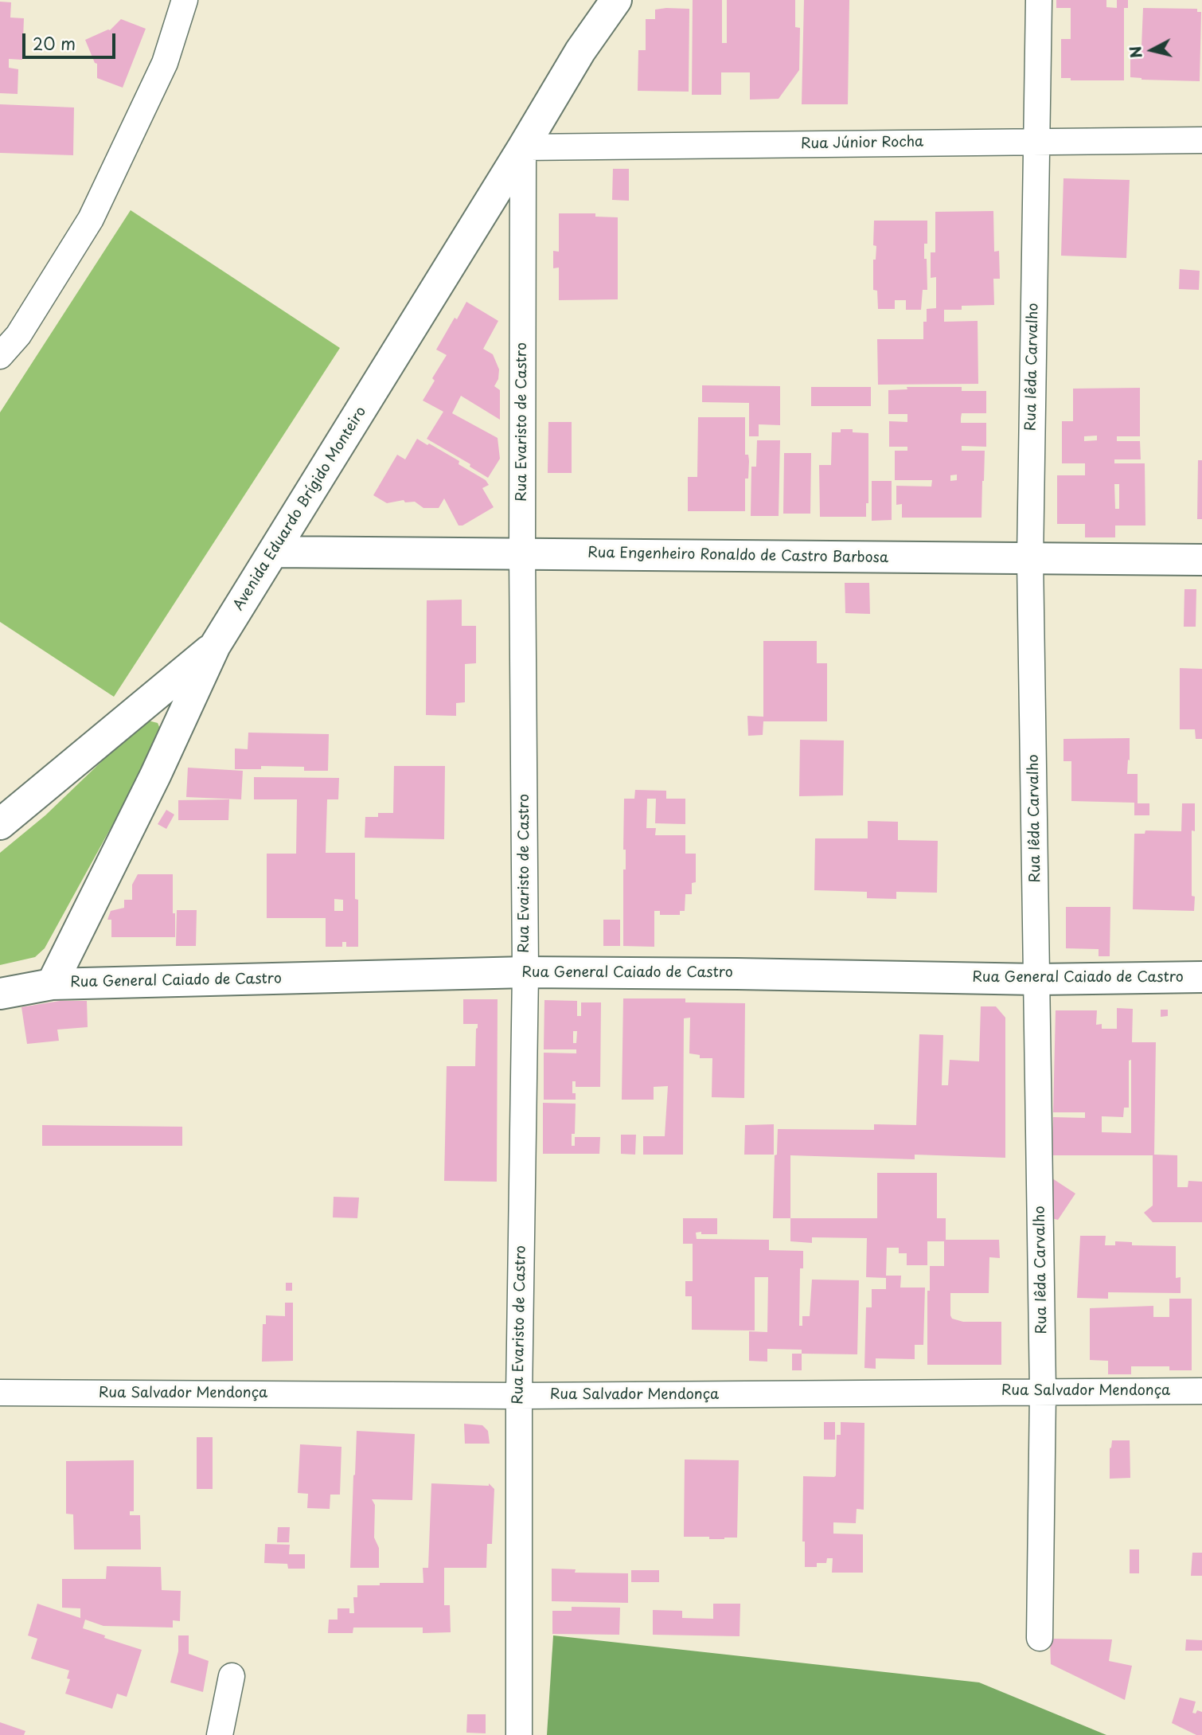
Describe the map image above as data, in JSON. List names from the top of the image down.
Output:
{
  "streets": {
    "street": [
      "Rua Júnior Rocha",
      "Rua Iêda Carvalho",
      "Rua Evaristo de Castro",
      "Avenida Eduardo Brígido Monteiro",
      "Rua Engenheiro Ronaldo de Castro Barbosa",
      "Rua General Caiado de Castro",
      "Rua Salvador Mendonça"
    ]
  },
  "crossings": [
    ["Rua Júnior Rocha", "Rua Iêda Carvalho"],
    ["Rua Júnior Rocha", "Rua Evaristo de Castro"],
    ["Rua Júnior Rocha", "Avenida Eduardo Brígido Monteiro"],
    ["Rua Iêda Carvalho", "Rua Engenheiro Ronaldo de Castro Barbosa"],
    ["Rua Iêda Carvalho", "Rua General Caiado de Castro"],
    ["Rua Iêda Carvalho", "Rua Salvador Mendonça"],
    ["Rua Evaristo de Castro", "Avenida Eduardo Brígido Monteiro"],
    ["Rua Evaristo de Castro", "Rua Engenheiro Ronaldo de Castro Barbosa"],
    ["Rua Evaristo de Castro", "Rua General Caiado de Castro"],
    ["Rua Evaristo de Castro", "Rua Salvador Mendonça"],
    ["Avenida Eduardo Brígido Monteiro", "Rua Engenheiro Ronaldo de Castro Barbosa"],
    ["Avenida Eduardo Brígido Monteiro", "Rua General Caiado de Castro"]
  ],
  "scale_bar": "20 m",
  "north": "left"
}
